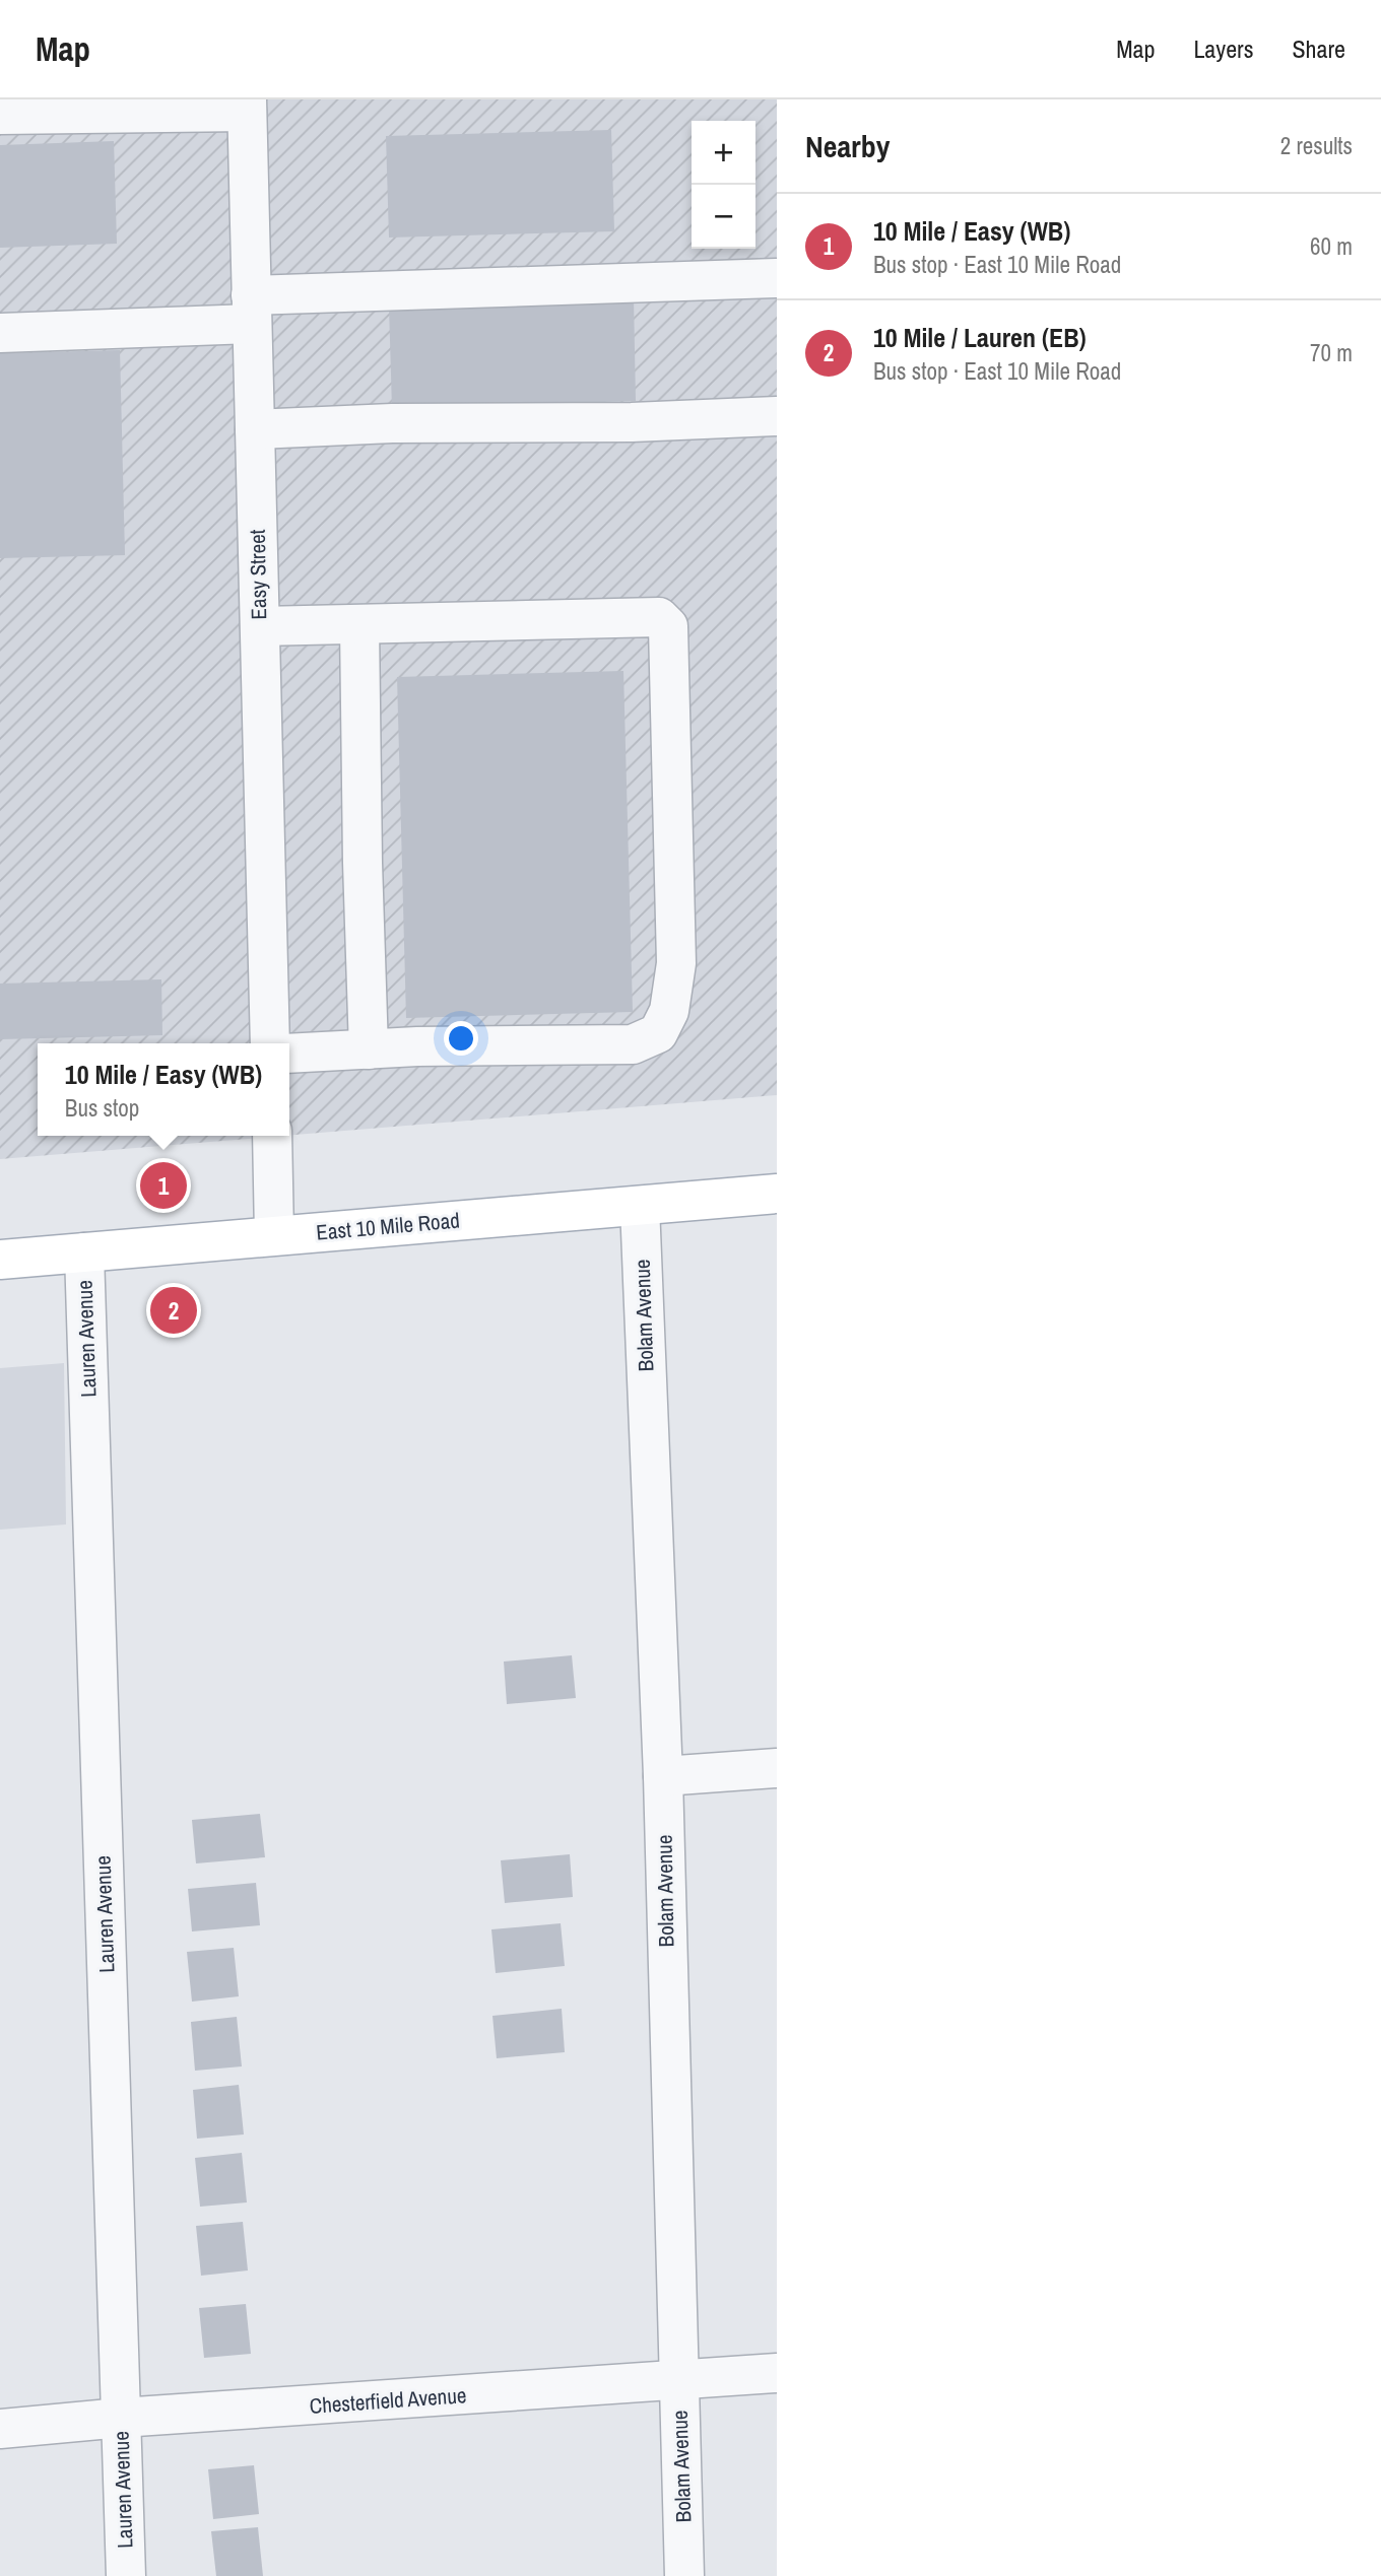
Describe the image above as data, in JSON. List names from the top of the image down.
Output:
{
  "streets": {
    "main road": ["East 10 Mile Road"],
    "street": [
      "Easy Street",
      "Bolam Avenue",
      "Lauren Avenue",
      "Chesterfield Avenue"
    ]
  },
  "crossings": [
    ["East 10 Mile Road", "Bolam Avenue"],
    ["East 10 Mile Road", "Lauren Avenue"],
    ["Bolam Avenue", "Chesterfield Avenue"],
    ["Lauren Avenue", "Chesterfield Avenue"]
  ],
  "page": {
    "header": "Map",
    "nav": ["Map", "Layers", "Share"],
    "heading": ["Nearby", "2 results"],
    "map_buttons": ["+", "−"],
    "list": [
      {
        "mark": "1",
        "name": "10 Mile / Easy (WB)",
        "note": "Bus stop · East 10 Mile Road",
        "value": "60 m"
      },
      {
        "mark": "2",
        "name": "10 Mile / Lauren (EB)",
        "note": "Bus stop · East 10 Mile Road",
        "value": "70 m"
      }
    ],
    "popup": ["10 Mile / Easy (WB)", "Bus stop"],
    "pins": ["1", "2"]
  }
}
